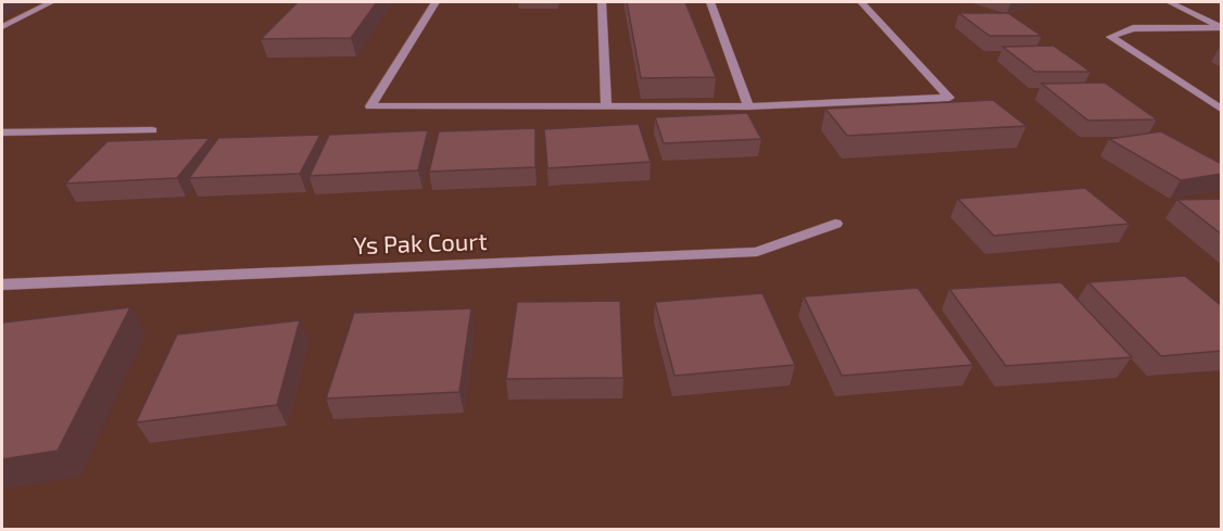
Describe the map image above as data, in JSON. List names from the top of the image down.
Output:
{
  "streets": {
    "street": ["Ys Pak Court"]
  }
}
